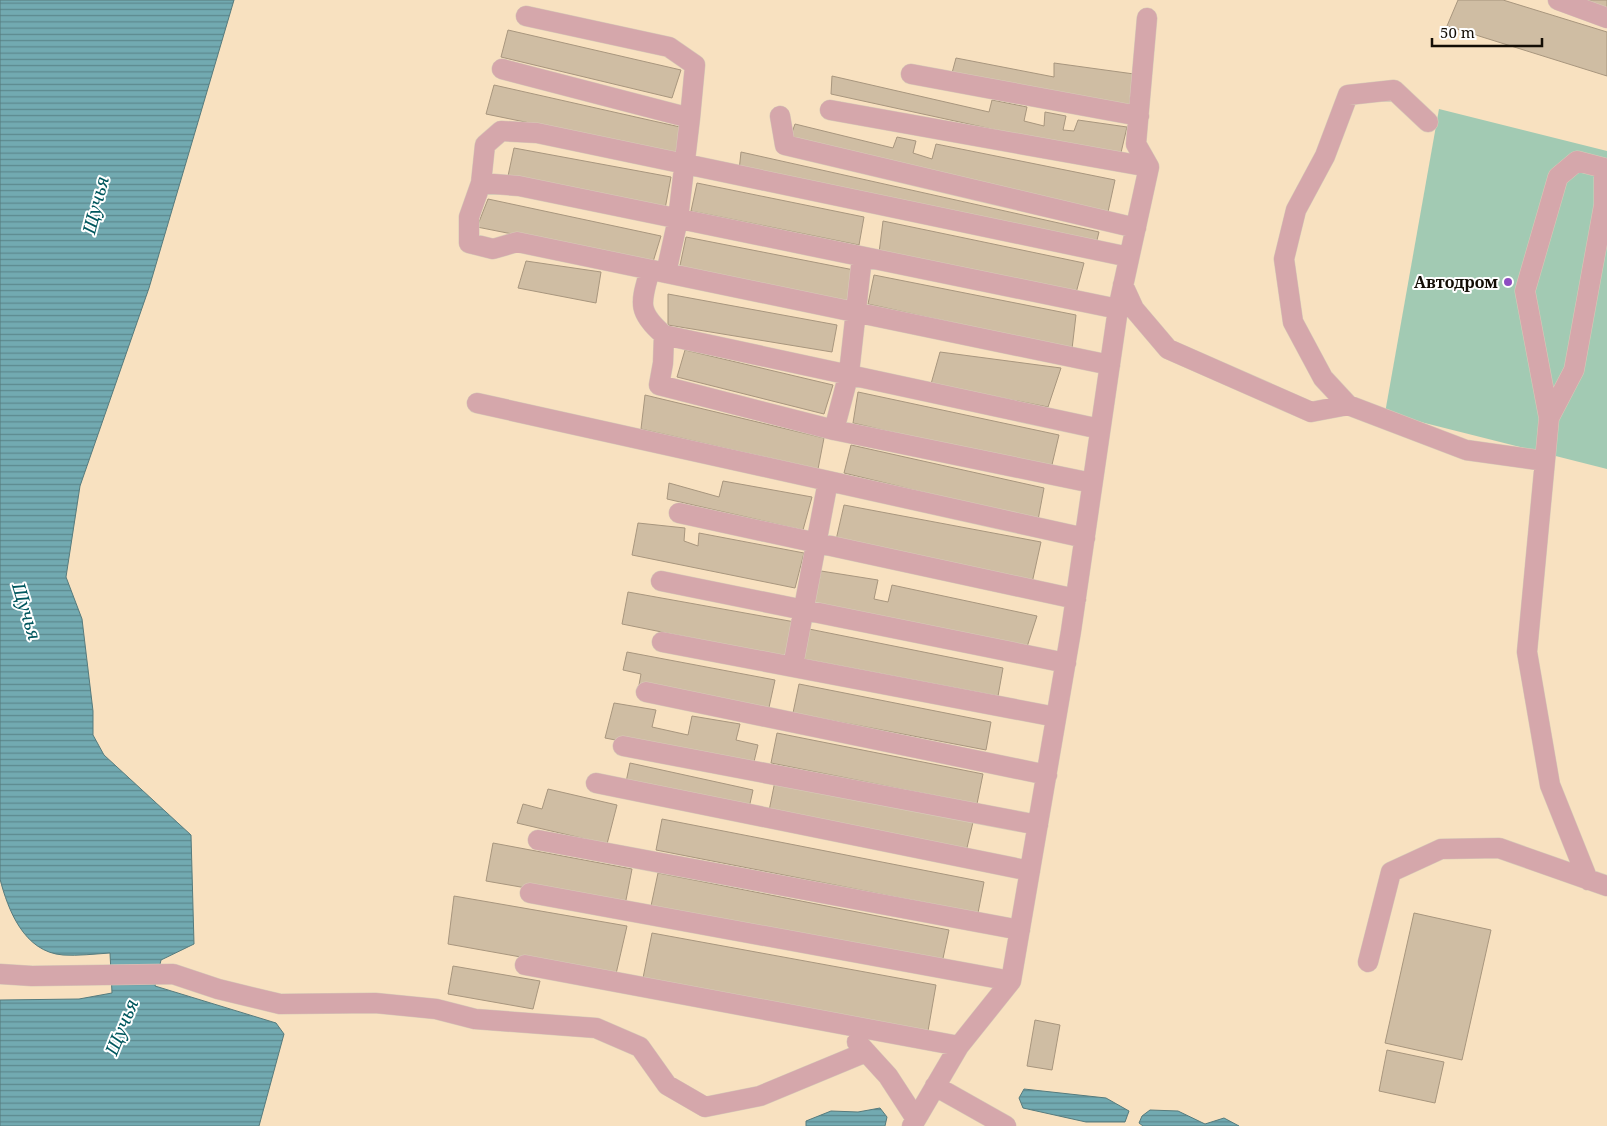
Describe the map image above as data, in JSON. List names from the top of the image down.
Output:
{
  "water": ["Щучья"],
  "places": ["Автодром"],
  "scale_bar": "50 m"
}
